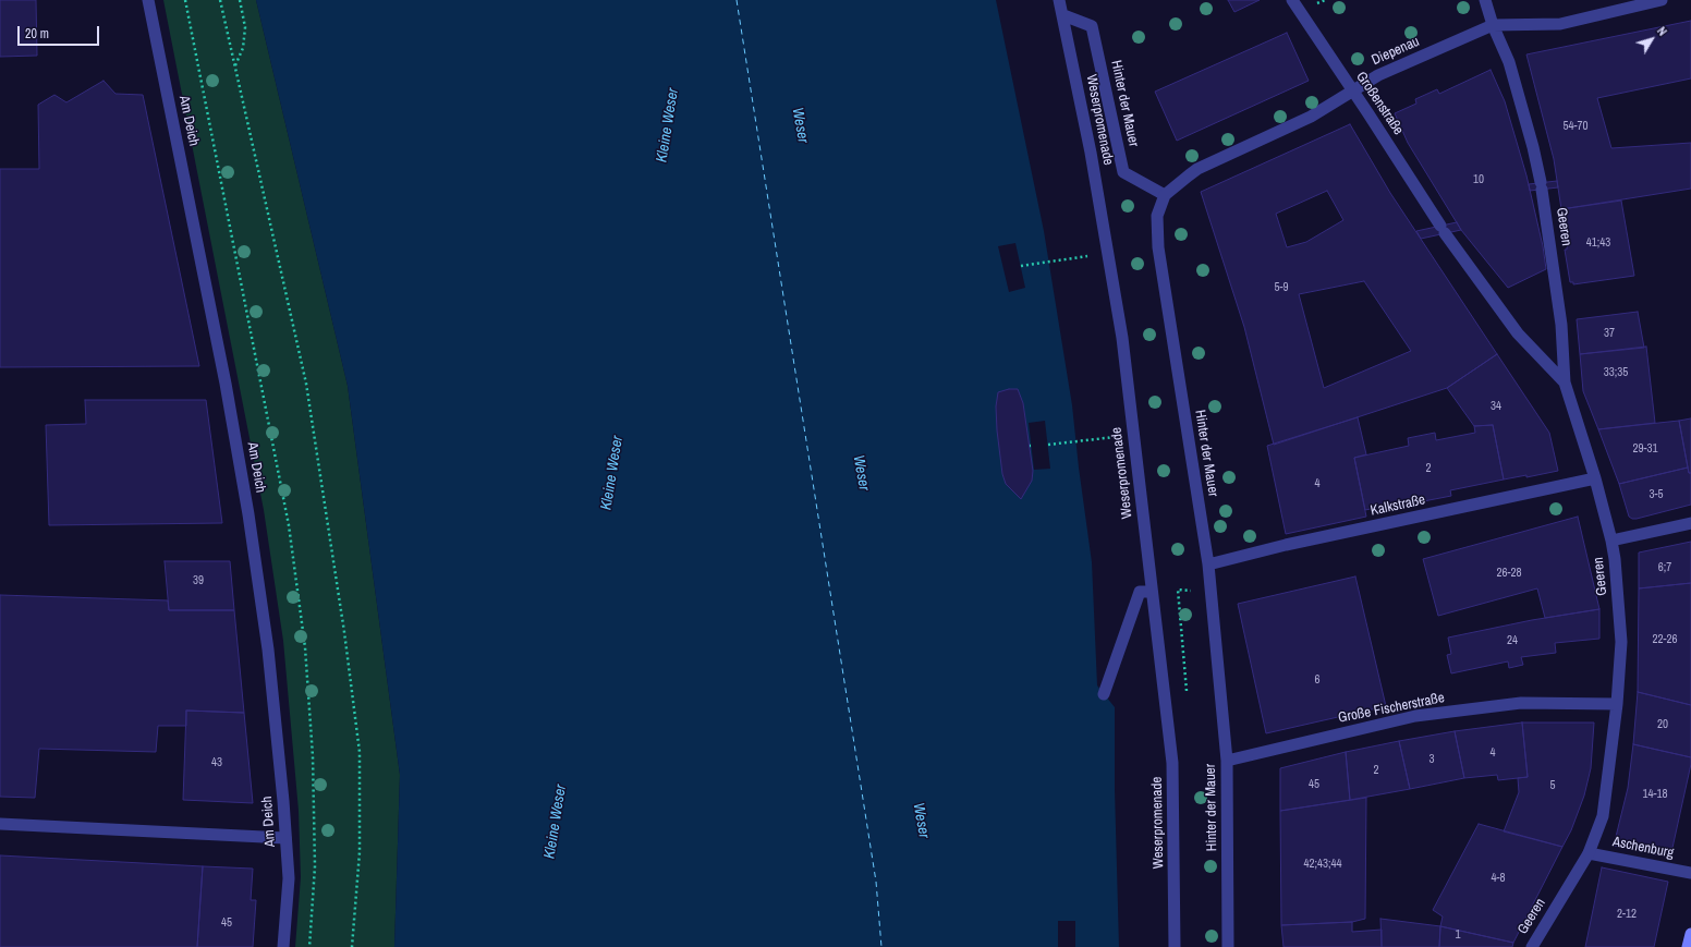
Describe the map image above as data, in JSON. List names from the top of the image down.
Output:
{
  "streets": {
    "street": [
      "Diepenau",
      "Hinter der Mauer",
      "Großenstraße",
      "Weserpromenade",
      "Am Deich",
      "Geeren",
      "Kalkstraße",
      "Große Fischerstraße",
      "Aschenburg"
    ]
  },
  "crossings": [
    ["Diepenau", "Hinter der Mauer"],
    ["Diepenau", "Großenstraße"],
    ["Diepenau", "Geeren"],
    ["Hinter der Mauer", "Weserpromenade"],
    ["Hinter der Mauer", "Kalkstraße"],
    ["Hinter der Mauer", "Große Fischerstraße"],
    ["Großenstraße", "Geeren"],
    ["Geeren", "Kalkstraße"],
    ["Geeren", "Große Fischerstraße"],
    ["Geeren", "Aschenburg"]
  ],
  "water": ["Kleine Weser", "Weser"],
  "house_numbers": [
    "54-70",
    "10",
    "41;43",
    "5-9",
    "37",
    "33;35",
    "34",
    "29-31",
    "2",
    "4",
    "3-5",
    "6;7",
    "26-28",
    "39",
    "22-26",
    "24",
    "6",
    "20",
    "4",
    "3",
    "43",
    "2",
    "45",
    "5",
    "14-18",
    "42;43;44",
    "4-8",
    "2-12",
    "45",
    "1"
  ],
  "scale_bar": "20 m",
  "north": "top right"
}
